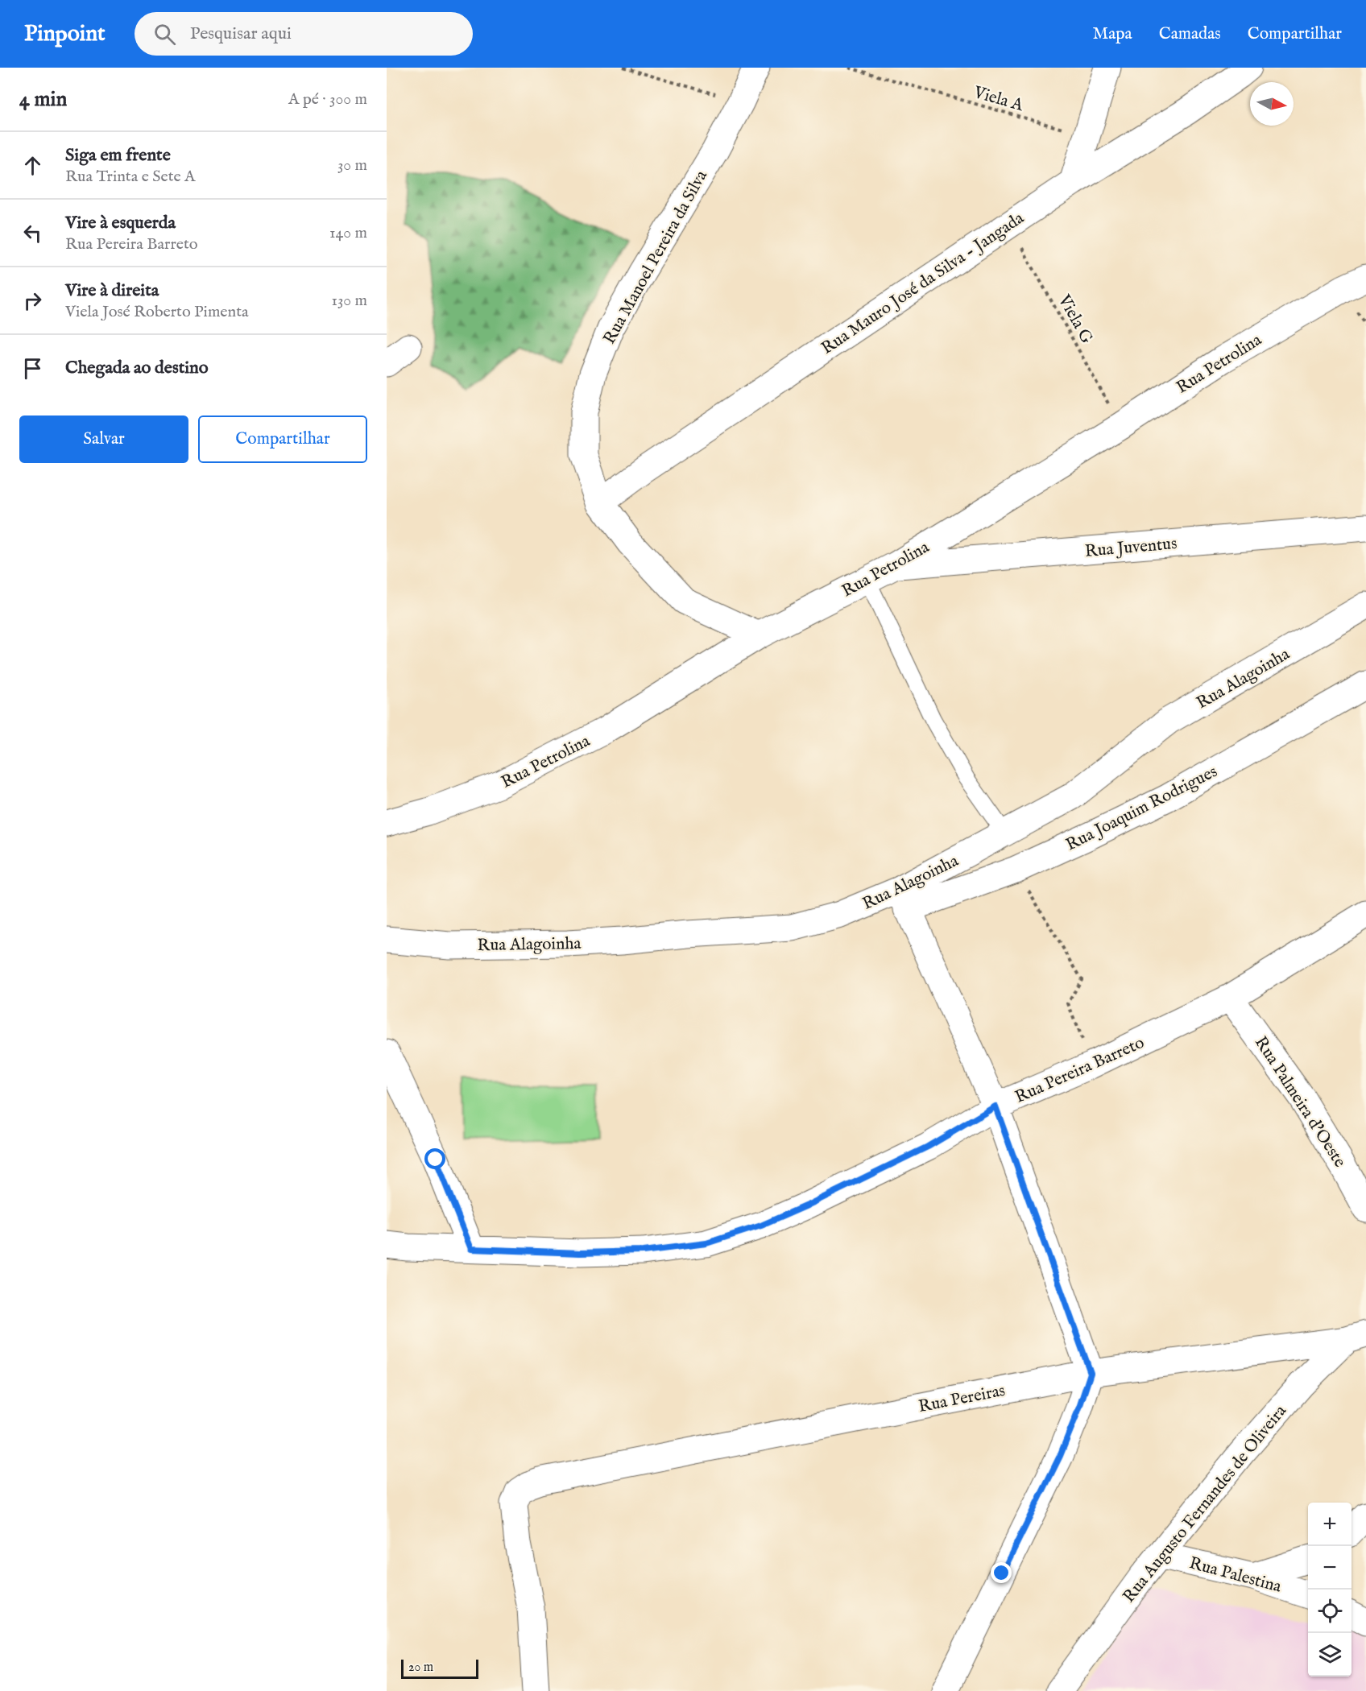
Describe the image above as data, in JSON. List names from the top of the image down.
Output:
{
  "streets": {
    "street": [
      "Rua Manoel Pereira da Silva",
      "Rua Mauro José da Silva - Jangada",
      "Rua Petrolina",
      "Rua Juventus",
      "Rua Alagoinha",
      "Rua Joaquim Rodrigues",
      "Rua Pereira Barreto",
      "Rua Palmeira d'Oeste",
      "Rua Pereiras",
      "Rua Augusto Fernandes de Oliveira",
      "Rua Palestina"
    ],
    "path": ["Viela A", "Viela G"]
  },
  "crossings": [
    ["Rua Manoel Pereira da Silva", "Rua Mauro José da Silva - Jangada"],
    ["Rua Manoel Pereira da Silva", "Rua Petrolina"],
    ["Rua Mauro José da Silva - Jangada", "Viela G"],
    ["Viela G", "Rua Petrolina"],
    ["Rua Petrolina", "Rua Juventus"],
    ["Rua Alagoinha", "Rua Joaquim Rodrigues"],
    ["Rua Pereira Barreto", "Rua Palmeira d'Oeste"],
    ["Rua Pereiras", "Rua Augusto Fernandes de Oliveira"],
    ["Rua Augusto Fernandes de Oliveira", "Rua Palestina"]
  ],
  "scale_bar": "20 m",
  "north": "right",
  "page": {
    "header": "Pinpoint",
    "search": "Pesquisar aqui",
    "nav": ["Mapa", "Camadas", "Compartilhar"],
    "heading": ["4 min", "A pé · 300 m"],
    "list": [
      ["Siga em frente", "Rua Trinta e Sete A", "30 m"],
      ["Vire à esquerda", "Rua Pereira Barreto", "140 m"],
      ["Vire à direita", "Viela José Roberto Pimenta", "130 m"],
      "Chegada ao destino"
    ],
    "buttons": ["Salvar", "Compartilhar"],
    "map_buttons": ["+", "−"],
    "scale": "20 m"
  }
}
